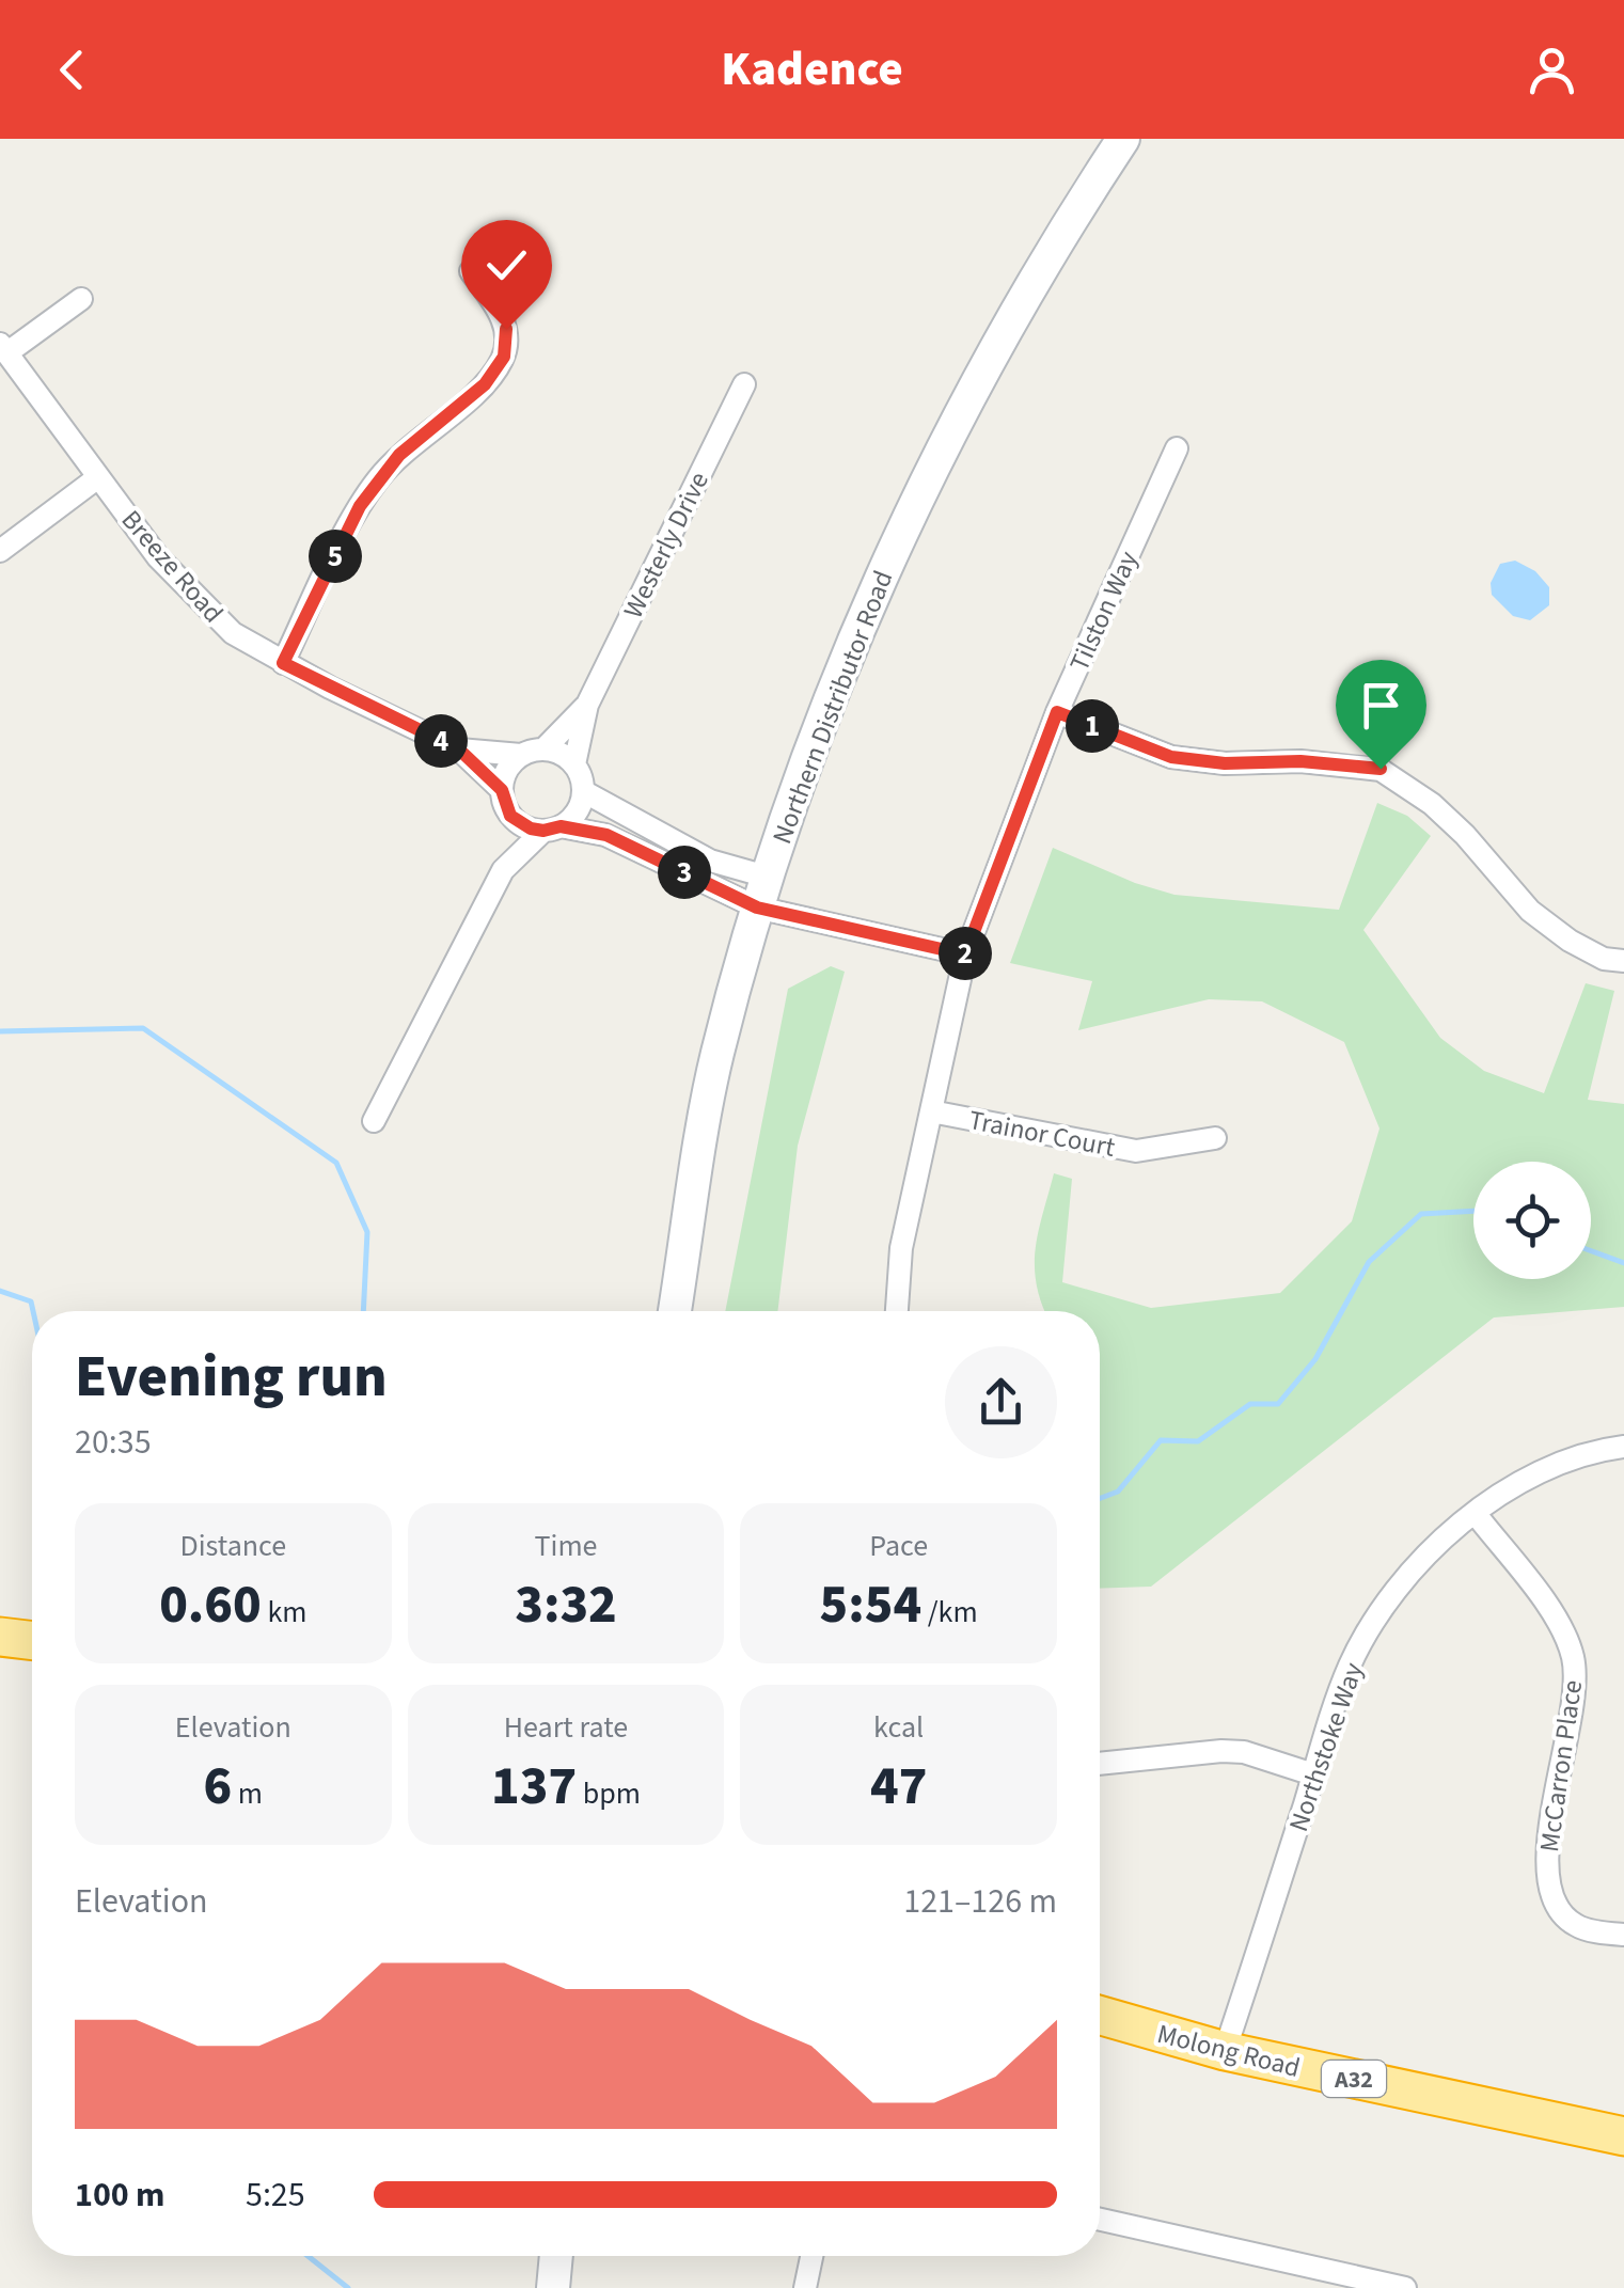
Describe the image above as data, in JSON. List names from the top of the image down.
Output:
{
  "streets": {
    "highway": ["Molong Road", "A32"],
    "main road": ["Northern Distributor Road"],
    "street": [
      "Westerly Drive",
      "Breeze Road",
      "Tilston Way",
      "Trainor Court",
      "Northstoke Way",
      "McCarron Place"
    ]
  },
  "crossings": [
    ["Westerly Drive", "Breeze Road"],
    ["Tilston Way", "Trainor Court"],
    ["Northstoke Way", "McCarron Place"],
    ["Northstoke Way", "Molong Road"]
  ],
  "page": {
    "header": "Kadence",
    "pins": [
      "5",
      "1",
      "4",
      "3",
      "2"
    ],
    "heading": ["Evening run", "20:35"],
    "stats": [
      ["Distance", "0.60 km"],
      ["Time", "3:32"],
      ["Pace", "5:54 /km"],
      ["Elevation", "6 m"],
      ["Heart rate", "137 bpm"],
      ["kcal", "47"]
    ],
    "chart": ["Elevation", "121–126 m"],
    "list": [
      {
        "name": "100 m",
        "note": "5:25"
      }
    ]
  }
}
